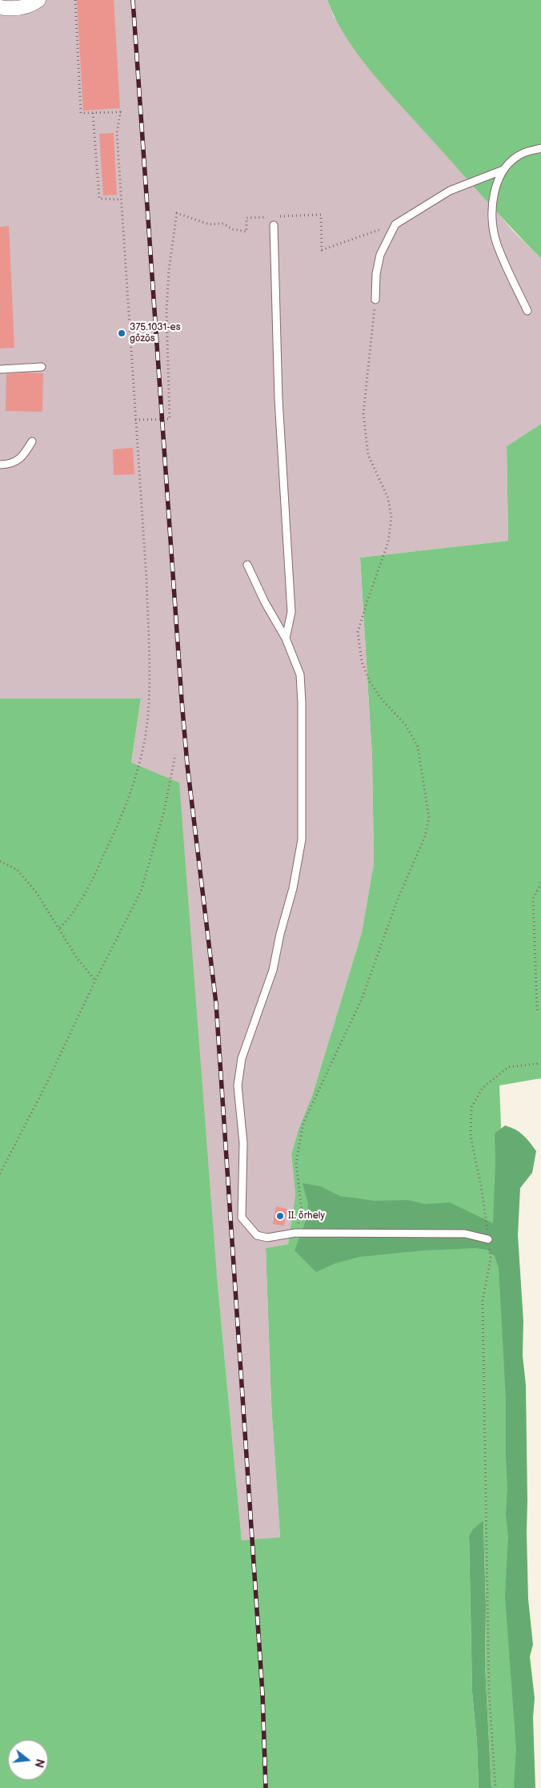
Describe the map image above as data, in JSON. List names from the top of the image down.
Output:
{
  "places": ["375.1031-es gőzös", "II. őrhely"],
  "north": "right"
}
